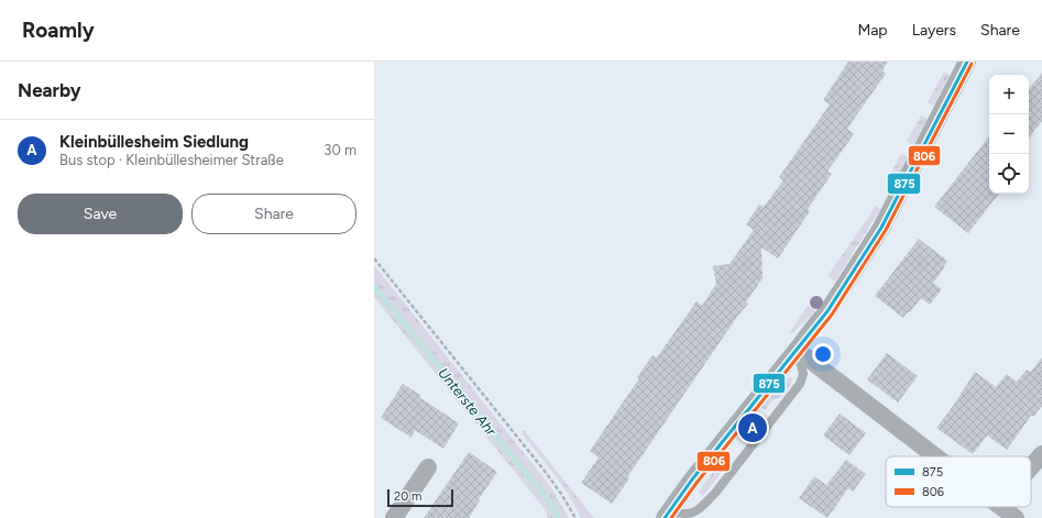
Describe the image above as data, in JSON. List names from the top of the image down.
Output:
{
  "water": ["Unterste Ahr"],
  "lines": ["transit line 875", "transit line 806"],
  "legend": ["875", "806"],
  "scale_bar": "20 m",
  "page": {
    "header": "Roamly",
    "nav": ["Map", "Layers", "Share"],
    "heading": "Nearby",
    "map_buttons": ["+", "−"],
    "list": [
      {
        "mark": "A",
        "name": "Kleinbüllesheim Siedlung",
        "note": "Bus stop · Kleinbüllesheimer Straße",
        "value": "30 m"
      }
    ],
    "buttons": ["Save", "Share"],
    "pins": "A",
    "scale": "20 m"
  }
}
